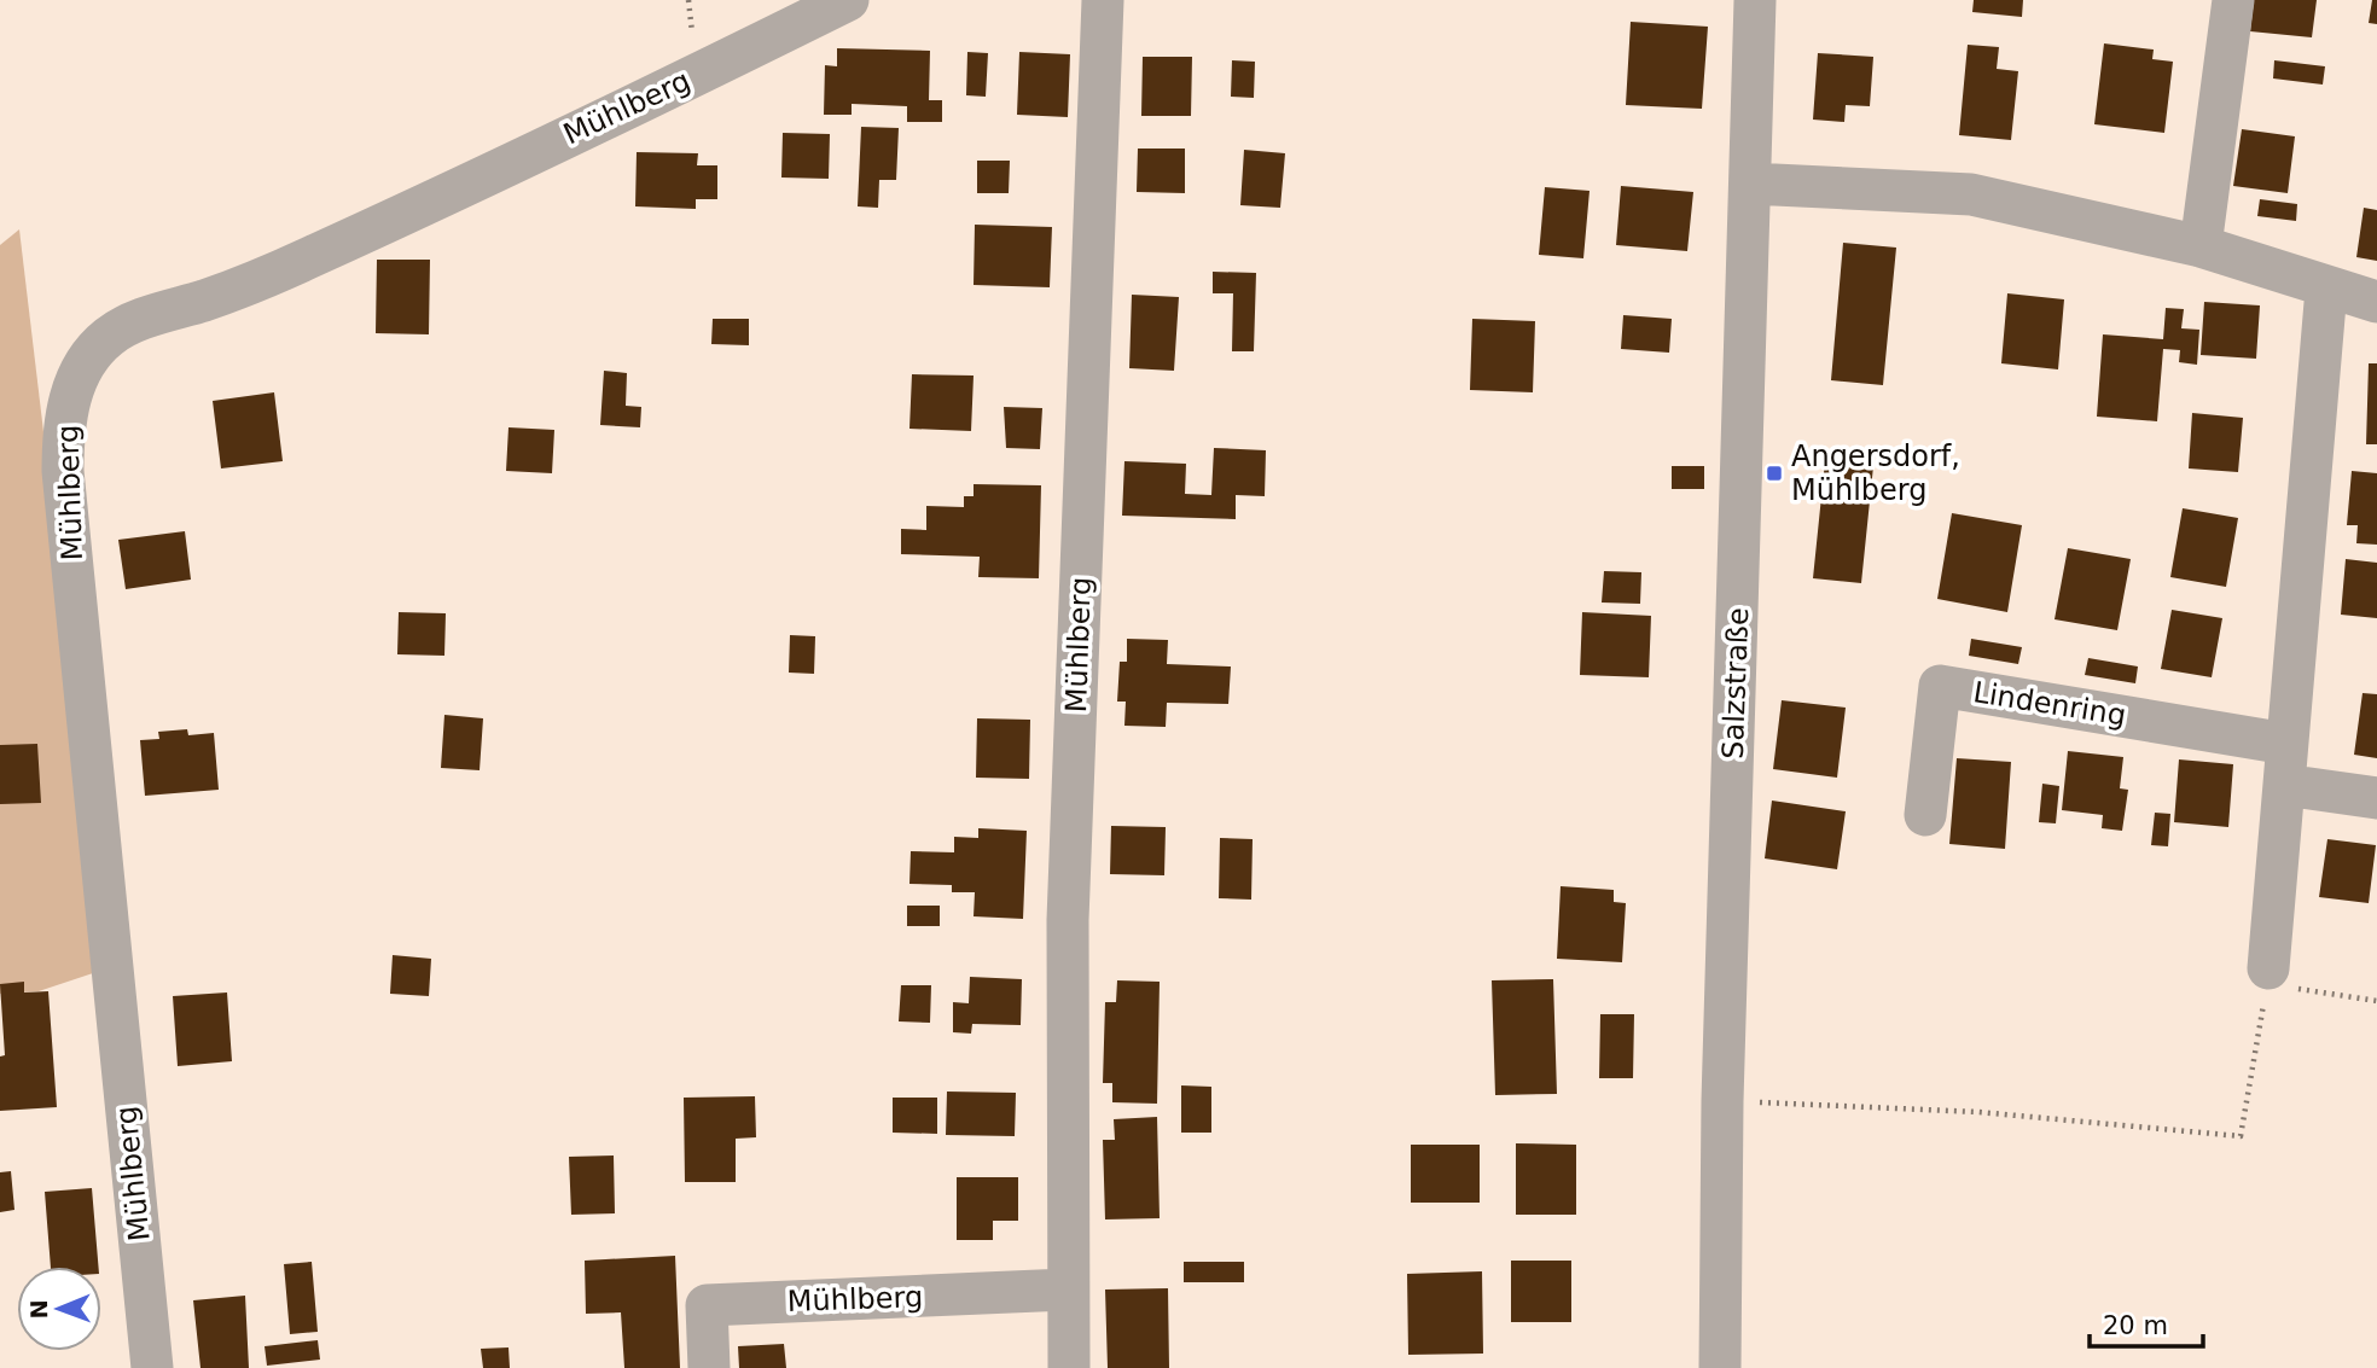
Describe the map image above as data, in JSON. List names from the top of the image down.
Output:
{
  "streets": {
    "street": ["Mühlberg", "Salzstraße", "Lindenring"]
  },
  "places": {
    "transit": ["Angersdorf, Mühlberg"]
  },
  "scale_bar": "20 m",
  "north": "left"
}
